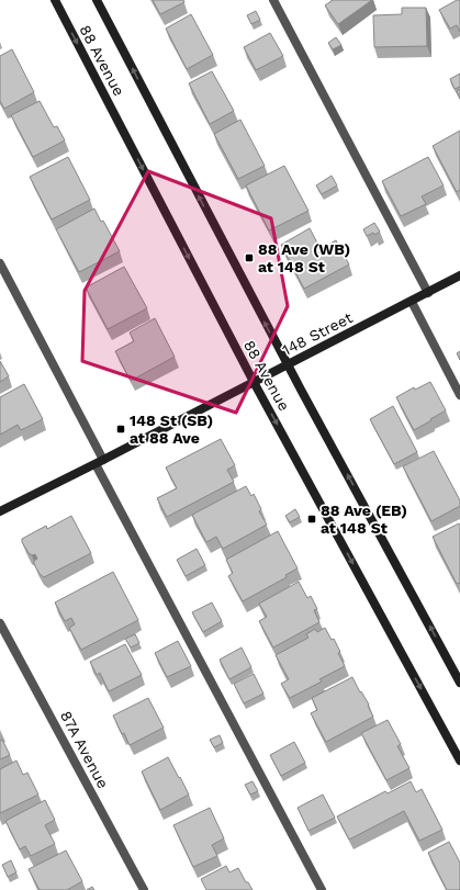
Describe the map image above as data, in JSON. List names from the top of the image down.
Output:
{
  "streets": {
    "main road": ["88 Avenue", "148 Street"],
    "street": ["87A Avenue"]
  },
  "crossings": [
    ["88 Avenue", "148 Street"]
  ],
  "places": {
    "transit": ["88 Ave (WB) at 148 St", "148 St (SB) at 88 Ave", "88 Ave (EB) at 148 St"]
  }
}
